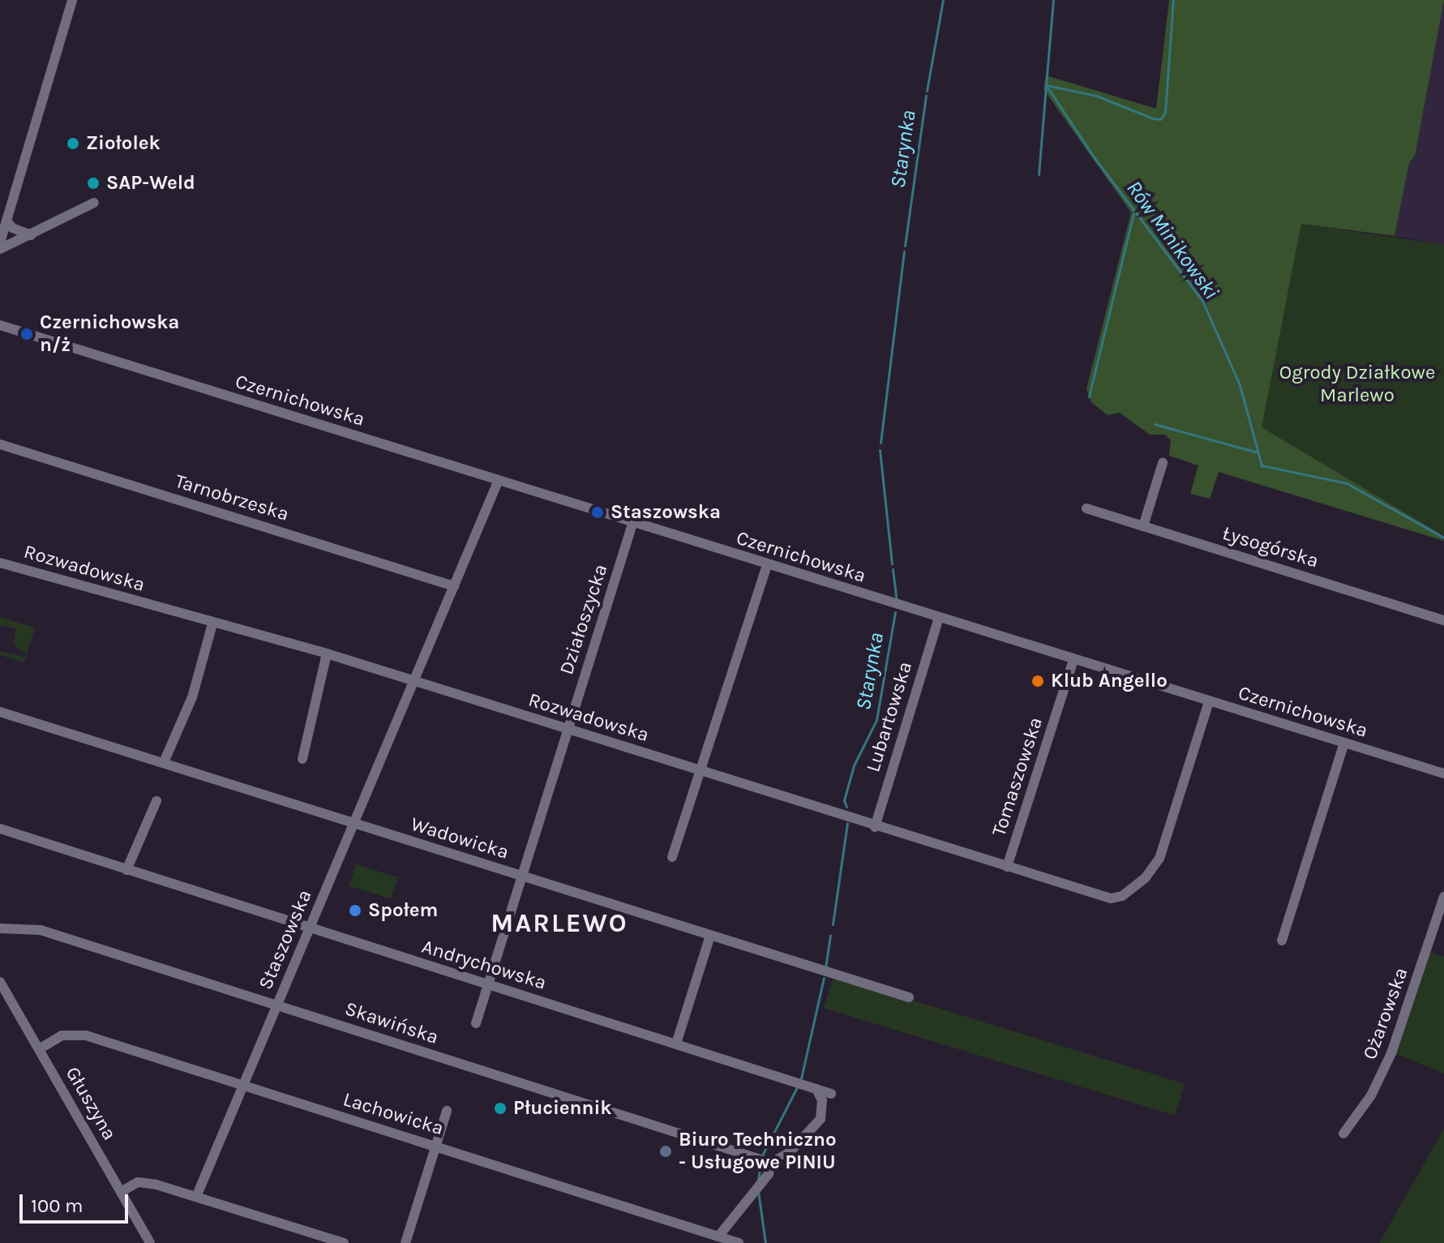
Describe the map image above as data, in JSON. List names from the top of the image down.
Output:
{
  "streets": {
    "street": [
      "Czernichowska",
      "Tarnobrzeska",
      "Łysogórska",
      "Rozwadowska",
      "Działoszycka",
      "Lubartowska",
      "Tomaszowska",
      "Wadowicka",
      "Staszowska",
      "Andrychowska",
      "Ożarowska",
      "Skawińska",
      "Głuszyna",
      "Lachowicka"
    ]
  },
  "crossings": [
    ["Czernichowska", "Rozwadowska"],
    ["Czernichowska", "Działoszycka"],
    ["Czernichowska", "Lubartowska"],
    ["Czernichowska", "Tomaszowska"],
    ["Czernichowska", "Staszowska"],
    ["Tarnobrzeska", "Staszowska"],
    ["Rozwadowska", "Działoszycka"],
    ["Rozwadowska", "Lubartowska"],
    ["Rozwadowska", "Tomaszowska"],
    ["Rozwadowska", "Staszowska"],
    ["Działoszycka", "Wadowicka"],
    ["Działoszycka", "Andrychowska"],
    ["Wadowicka", "Staszowska"],
    ["Staszowska", "Andrychowska"],
    ["Staszowska", "Skawińska"],
    ["Staszowska", "Lachowicka"],
    ["Głuszyna", "Lachowicka"]
  ],
  "districts": ["MARLEWO"],
  "water": ["Starynka", "Rów Minikowski"],
  "parks": ["Ogrody Działkowe Marlewo"],
  "places": [
    "Ziołolek",
    "SAP-Weld",
    "Czernichowska n/ż",
    "Staszowska",
    "Klub Angello",
    "Społem",
    "Płuciennik",
    "Biuro Techniczno - Usługowe PINIU"
  ],
  "scale_bar": "100 m"
}
